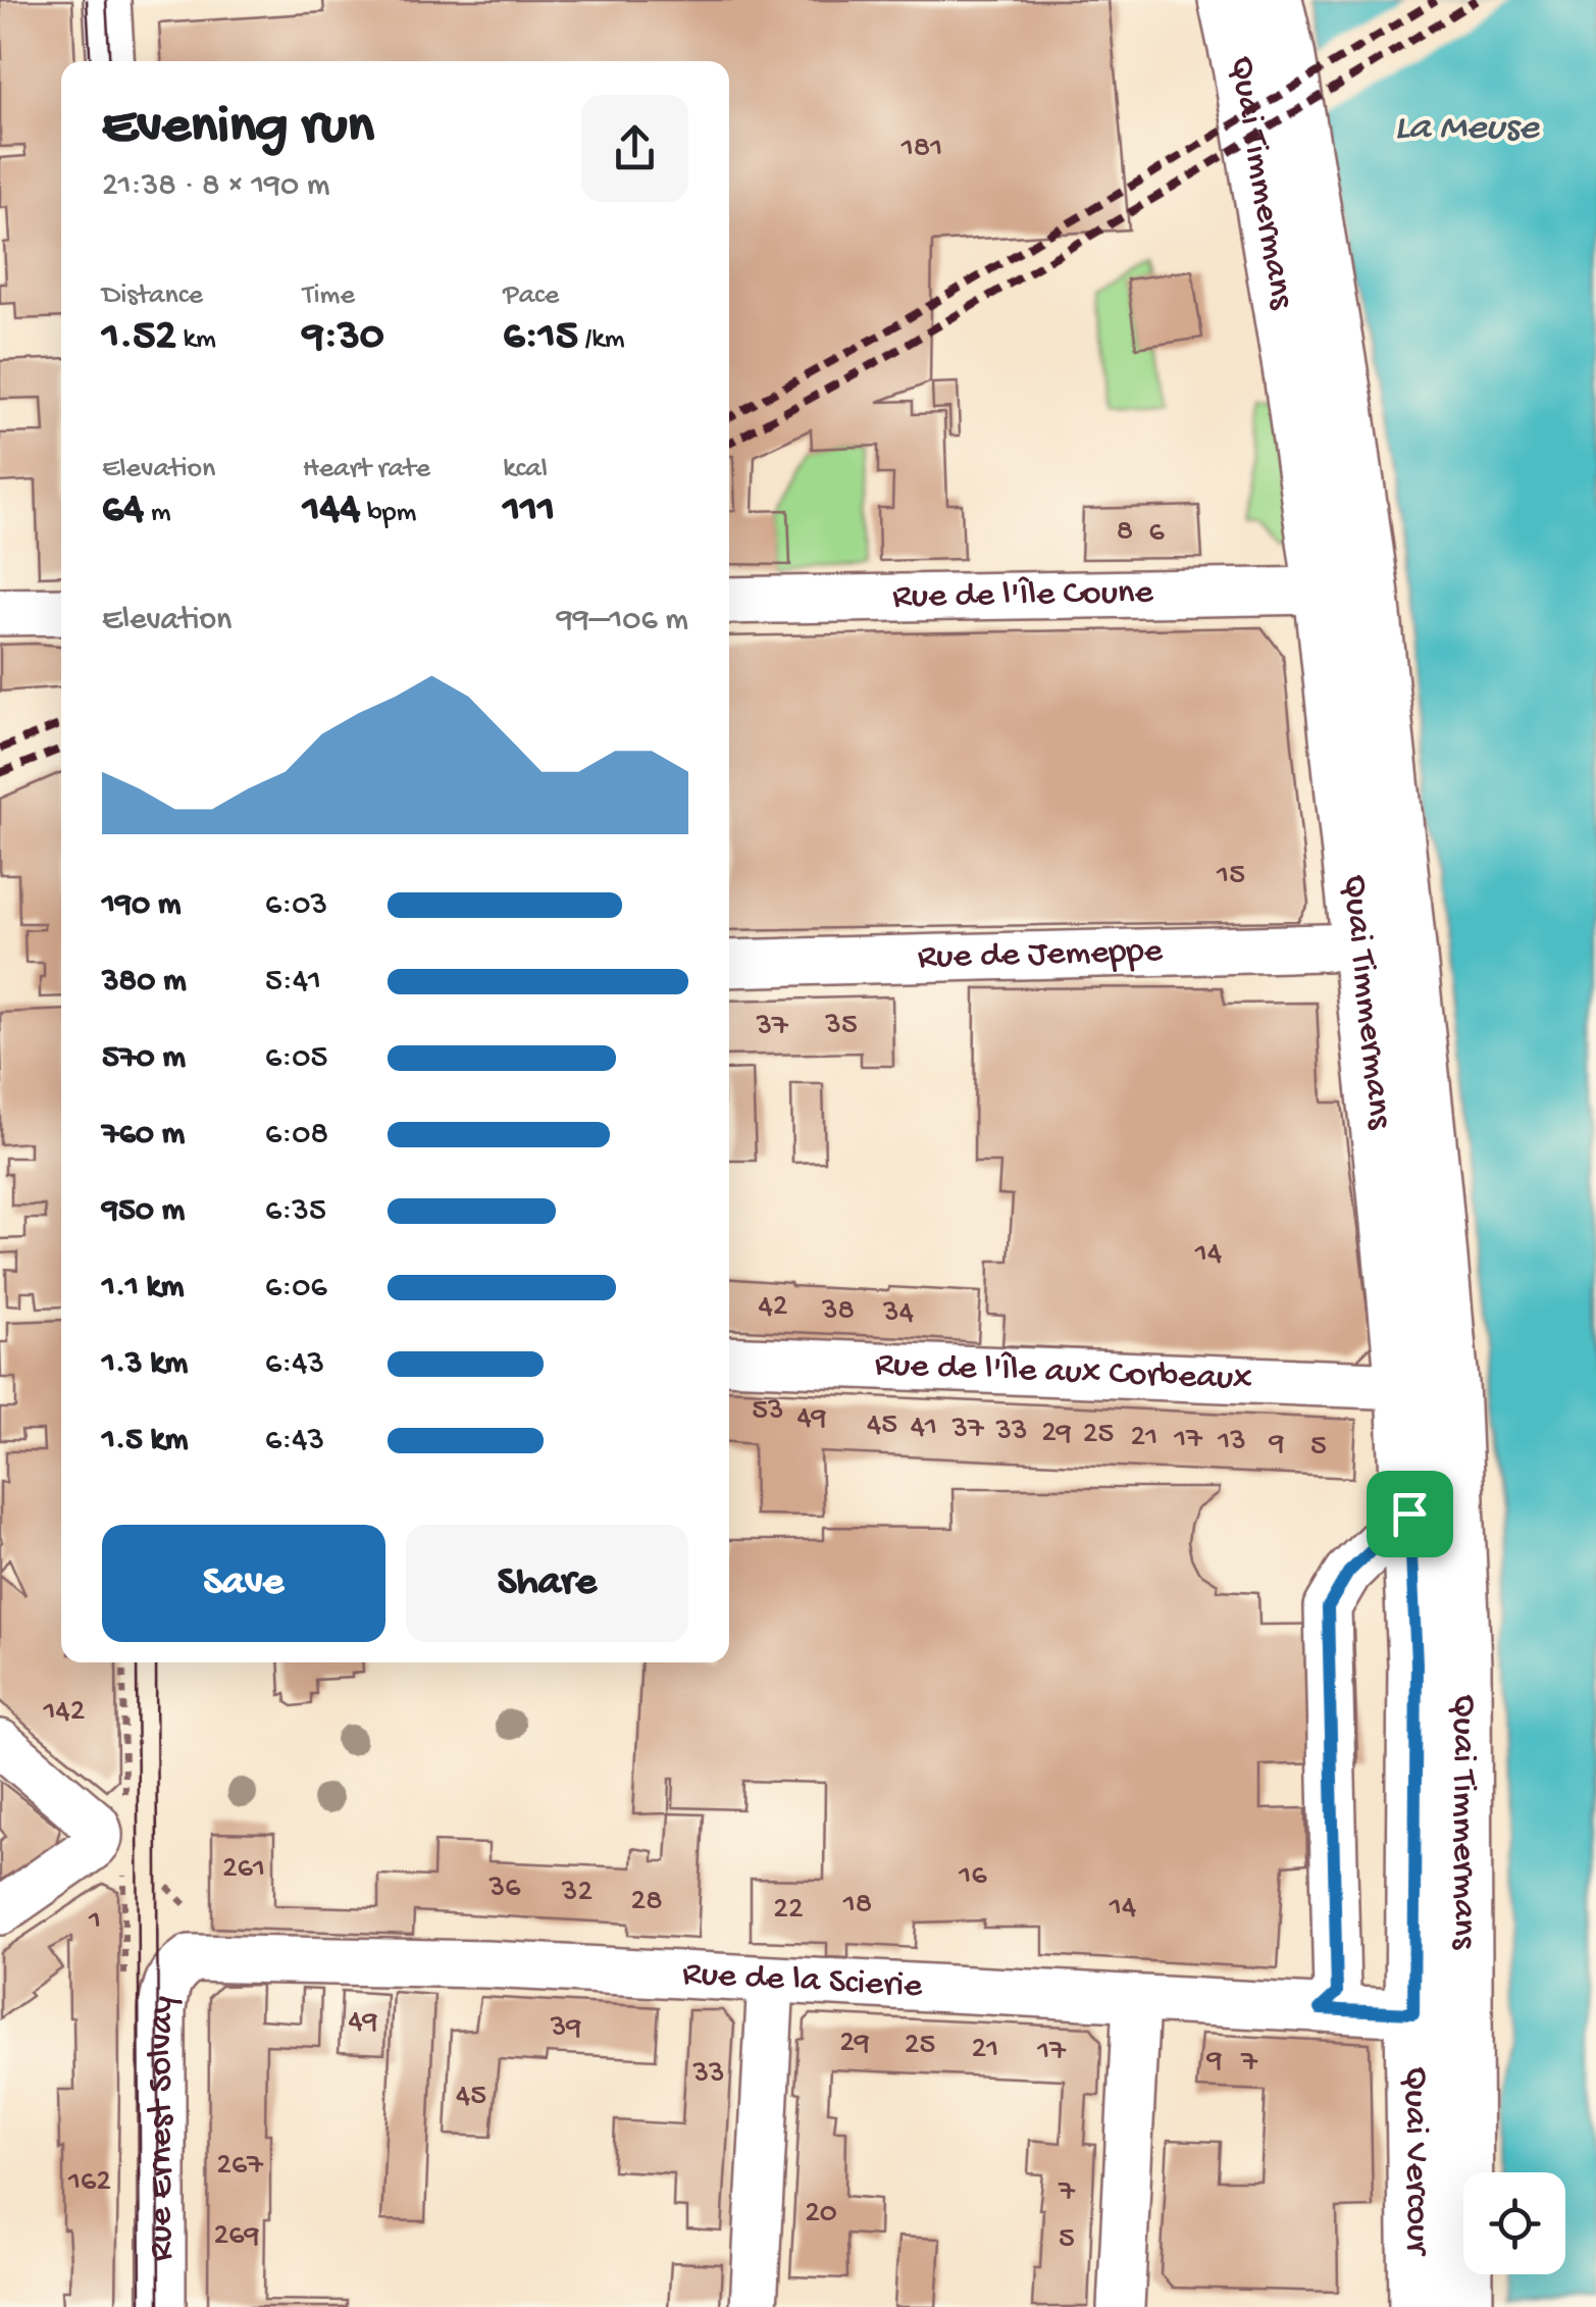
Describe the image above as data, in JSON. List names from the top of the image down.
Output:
{
  "streets": {
    "main road": ["Quai Timmermans", "Quai Vercour"],
    "street": [
      "Rue de l'Île Coune",
      "Rue de Jemeppe",
      "Rue de l'Île aux Corbeaux",
      "Rue de la Scierie",
      "Rue Ernest Solvay"
    ]
  },
  "crossings": [
    ["Quai Timmermans", "Rue de l'Île Coune"],
    ["Quai Timmermans", "Rue de Jemeppe"],
    ["Quai Timmermans", "Rue de l'Île aux Corbeaux"],
    ["Quai Timmermans", "Rue de la Scierie"],
    ["Quai Timmermans", "Quai Vercour"],
    ["Rue de la Scierie", "Rue Ernest Solvay"],
    ["Rue de la Scierie", "Quai Vercour"]
  ],
  "water": ["La Meuse"],
  "house_numbers": [
    "181",
    "8",
    "6",
    "15",
    "35",
    "37",
    "14",
    "42",
    "38",
    "34",
    "53",
    "49",
    "45",
    "41",
    "37",
    "33",
    "29",
    "25",
    "21",
    "17",
    "13",
    "9",
    "5",
    "142",
    "261",
    "16",
    "36",
    "32",
    "28",
    "18",
    "14",
    "22",
    "1",
    "49",
    "39",
    "29",
    "25",
    "21",
    "17",
    "9",
    "7",
    "33",
    "45",
    "267",
    "162",
    "7",
    "20",
    "269",
    "5"
  ],
  "page": {
    "heading": ["Evening run", "21:38 · 8 × 190 m"],
    "stats": [
      ["Distance", "1.52 km"],
      ["Time", "9:30"],
      ["Pace", "6:15 /km"],
      ["Elevation", "64 m"],
      ["Heart rate", "144 bpm"],
      ["kcal", "111"]
    ],
    "chart": ["Elevation", "99–106 m"],
    "list": [
      {
        "name": "190 m",
        "note": "6:03"
      },
      {
        "name": "380 m",
        "note": "5:41"
      },
      {
        "name": "570 m",
        "note": "6:05"
      },
      {
        "name": "760 m",
        "note": "6:08"
      },
      {
        "name": "950 m",
        "note": "6:35"
      },
      {
        "name": "1.1 km",
        "note": "6:06"
      },
      {
        "name": "1.3 km",
        "note": "6:43"
      },
      {
        "name": "1.5 km",
        "note": "6:43"
      }
    ],
    "buttons": ["Save", "Share"]
  }
}
